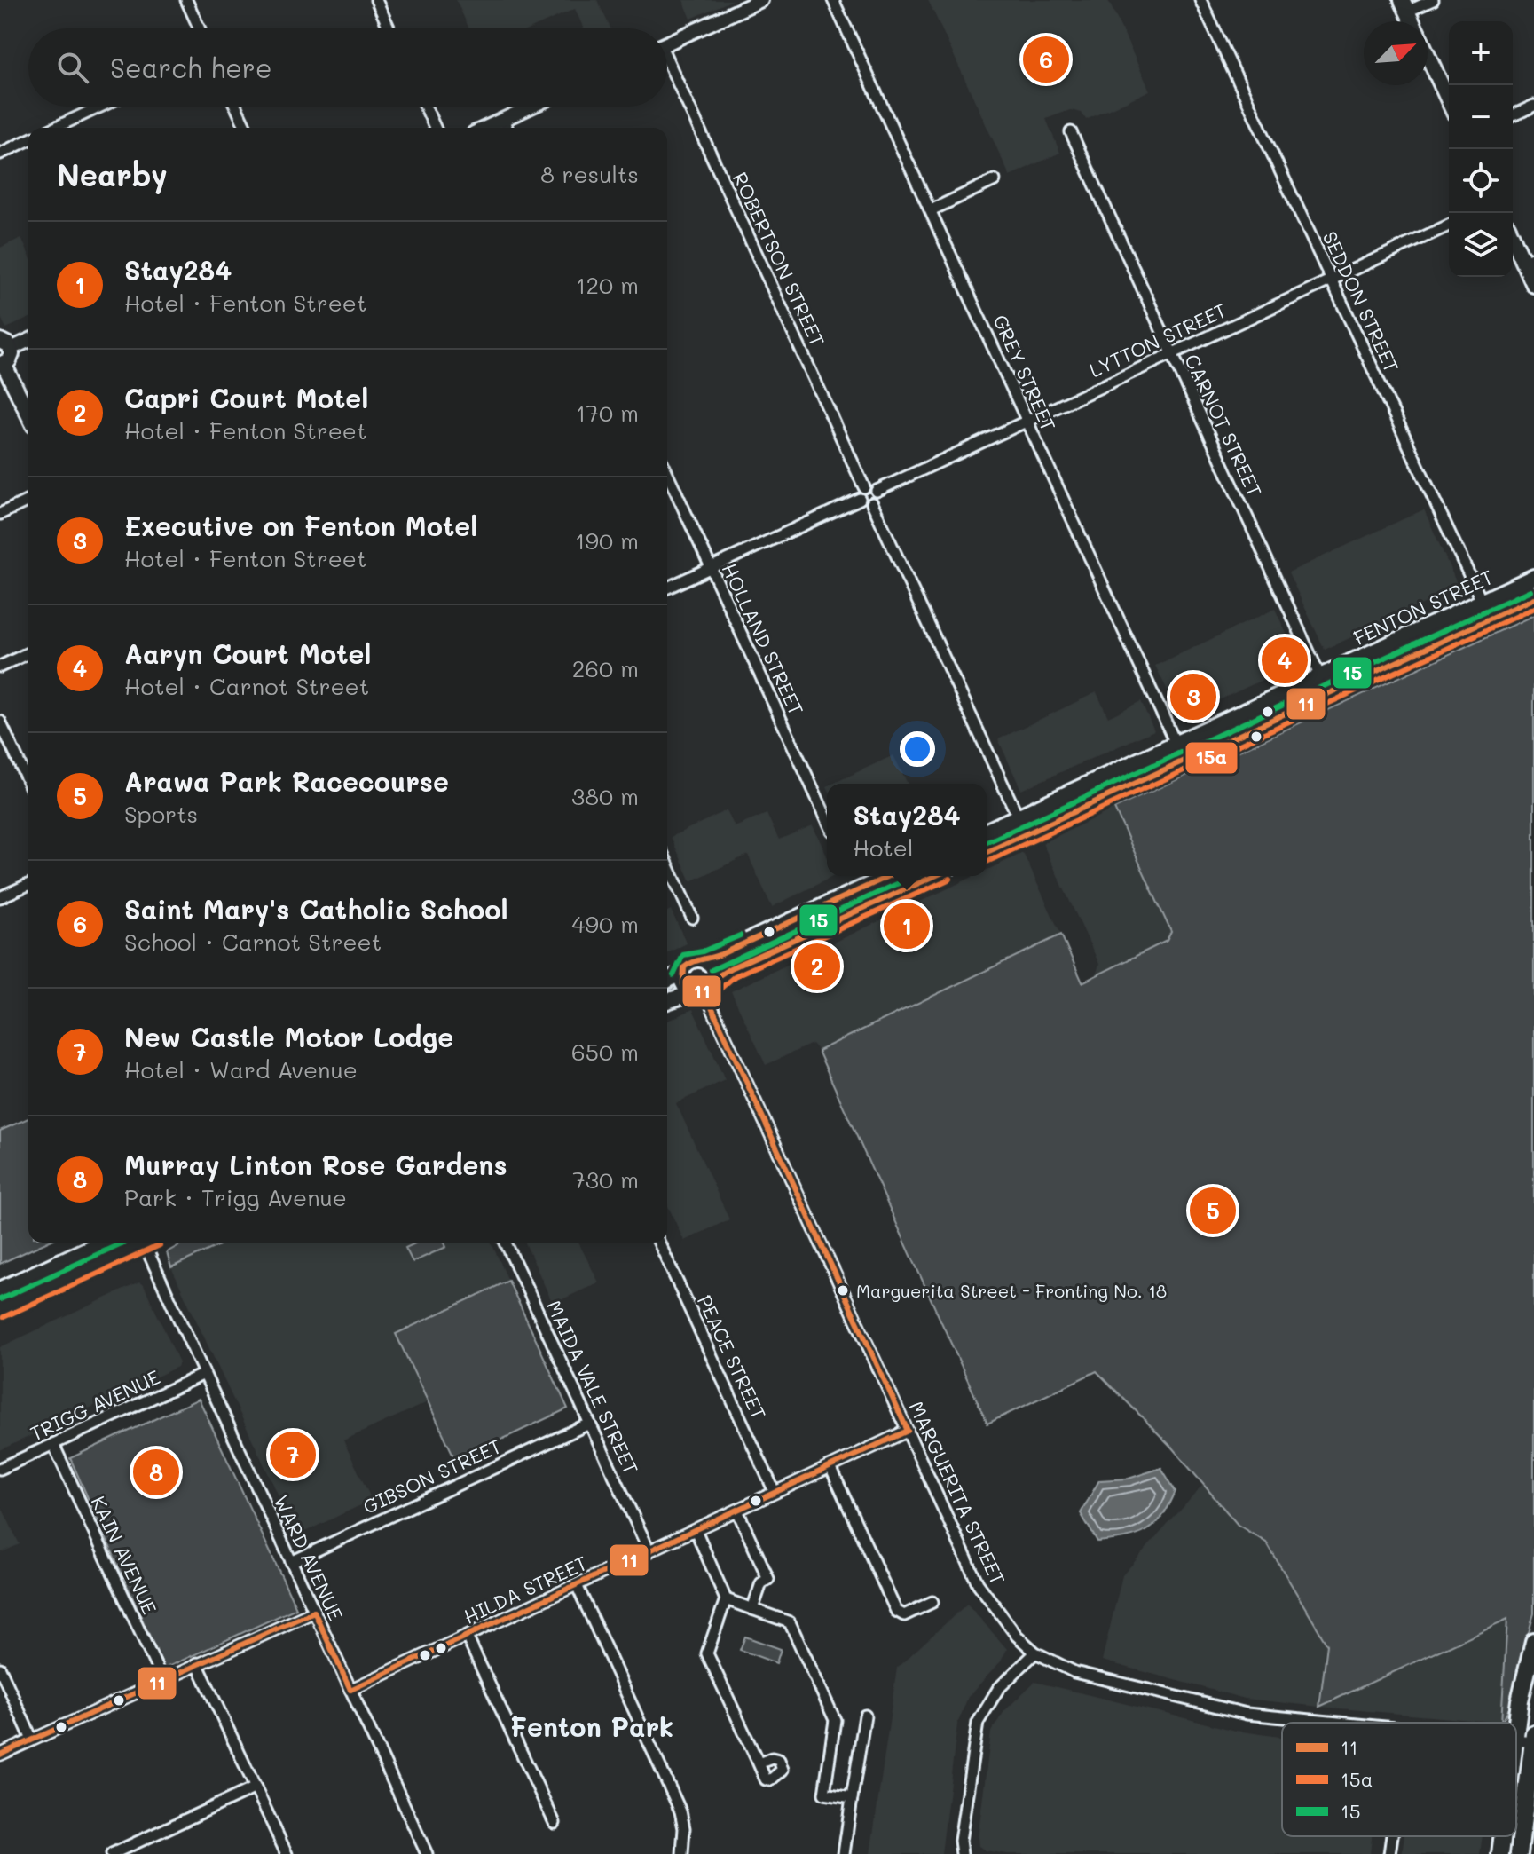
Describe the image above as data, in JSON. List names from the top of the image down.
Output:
{
  "streets": {
    "main road": ["FENTON STREET"],
    "street": [
      "ROBERTSON STREET",
      "SEDDON STREET",
      "LYTTON STREET",
      "GREY STREET",
      "CARNOT STREET",
      "HOLLAND STREET",
      "PEACE STREET",
      "MAIDA VALE STREET",
      "TRIGG AVENUE",
      "GIBSON STREET",
      "MARGUERITA STREET",
      "KAIN AVENUE",
      "WARD AVENUE",
      "HILDA STREET"
    ]
  },
  "crossings": [
    ["ROBERTSON STREET", "LYTTON STREET"],
    ["SEDDON STREET", "LYTTON STREET"],
    ["SEDDON STREET", "FENTON STREET"],
    ["LYTTON STREET", "GREY STREET"],
    ["LYTTON STREET", "CARNOT STREET"],
    ["GREY STREET", "FENTON STREET"],
    ["CARNOT STREET", "FENTON STREET"],
    ["PEACE STREET", "HILDA STREET"],
    ["MAIDA VALE STREET", "GIBSON STREET"],
    ["MAIDA VALE STREET", "HILDA STREET"],
    ["TRIGG AVENUE", "KAIN AVENUE"],
    ["TRIGG AVENUE", "WARD AVENUE"],
    ["GIBSON STREET", "WARD AVENUE"],
    ["MARGUERITA STREET", "HILDA STREET"],
    ["WARD AVENUE", "HILDA STREET"]
  ],
  "districts": ["Fenton Park"],
  "places": ["Marguerita Street - Fronting No. 18"],
  "lines": ["transit line 15", "transit line 11", "transit line 15a"],
  "legend": ["11", "15a", "15"],
  "north": "top right",
  "page": {
    "map_buttons": ["+", "−"],
    "search": "Search here",
    "pins": [
      "6",
      "4",
      "3",
      "1",
      "2",
      "5",
      "7",
      "8"
    ],
    "heading": ["Nearby", "8 results"],
    "list": [
      {
        "mark": "1",
        "name": "Stay284",
        "note": "Hotel · Fenton Street",
        "value": "120 m"
      },
      {
        "mark": "2",
        "name": "Capri Court Motel",
        "note": "Hotel · Fenton Street",
        "value": "170 m"
      },
      {
        "mark": "3",
        "name": "Executive on Fenton Motel",
        "note": "Hotel · Fenton Street",
        "value": "190 m"
      },
      {
        "mark": "4",
        "name": "Aaryn Court Motel",
        "note": "Hotel · Carnot Street",
        "value": "260 m"
      },
      {
        "mark": "5",
        "name": "Arawa Park Racecourse",
        "note": "Sports",
        "value": "380 m"
      },
      {
        "mark": "6",
        "name": "Saint Mary's Catholic School",
        "note": "School · Carnot Street",
        "value": "490 m"
      },
      {
        "mark": "7",
        "name": "New Castle Motor Lodge",
        "note": "Hotel · Ward Avenue",
        "value": "650 m"
      },
      {
        "mark": "8",
        "name": "Murray Linton Rose Gardens",
        "note": "Park · Trigg Avenue",
        "value": "730 m"
      }
    ],
    "popup": ["Stay284", "Hotel"]
  }
}
